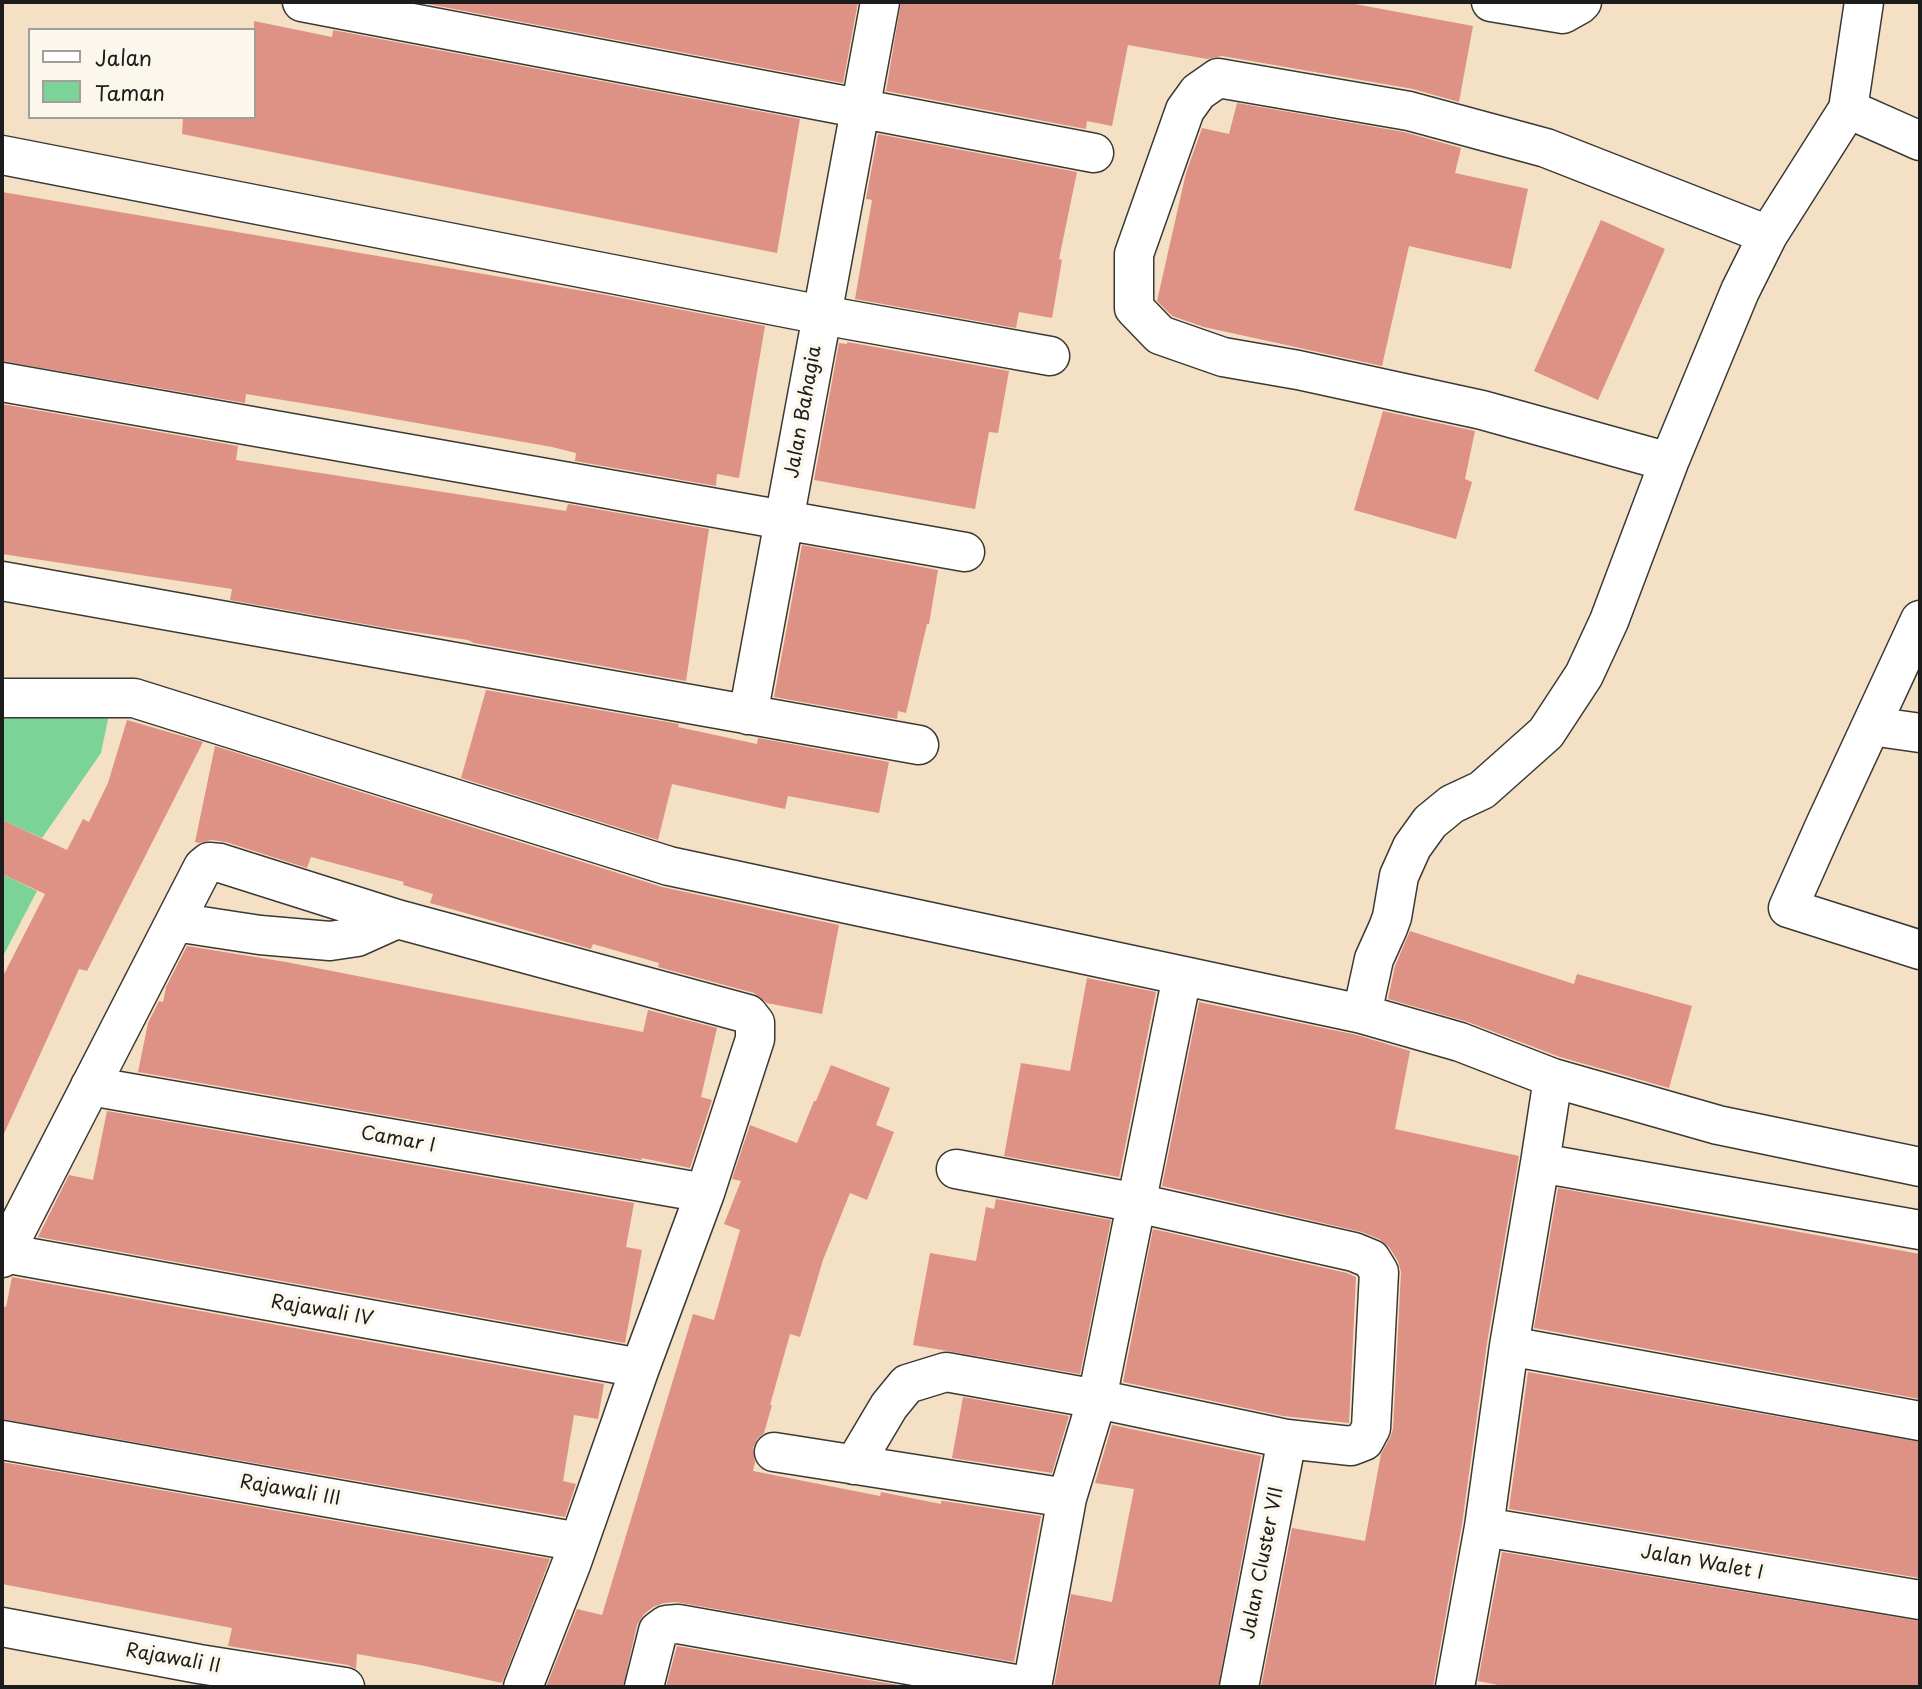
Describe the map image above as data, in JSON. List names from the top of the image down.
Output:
{
  "streets": {
    "street": [
      "Jalan Bahagia",
      "Camar I",
      "Rajawali IV",
      "Rajawali III",
      "Jalan Cluster VII",
      "Jalan Walet I",
      "Rajawali II"
    ]
  },
  "legend": ["Jalan", "Taman"]
}
